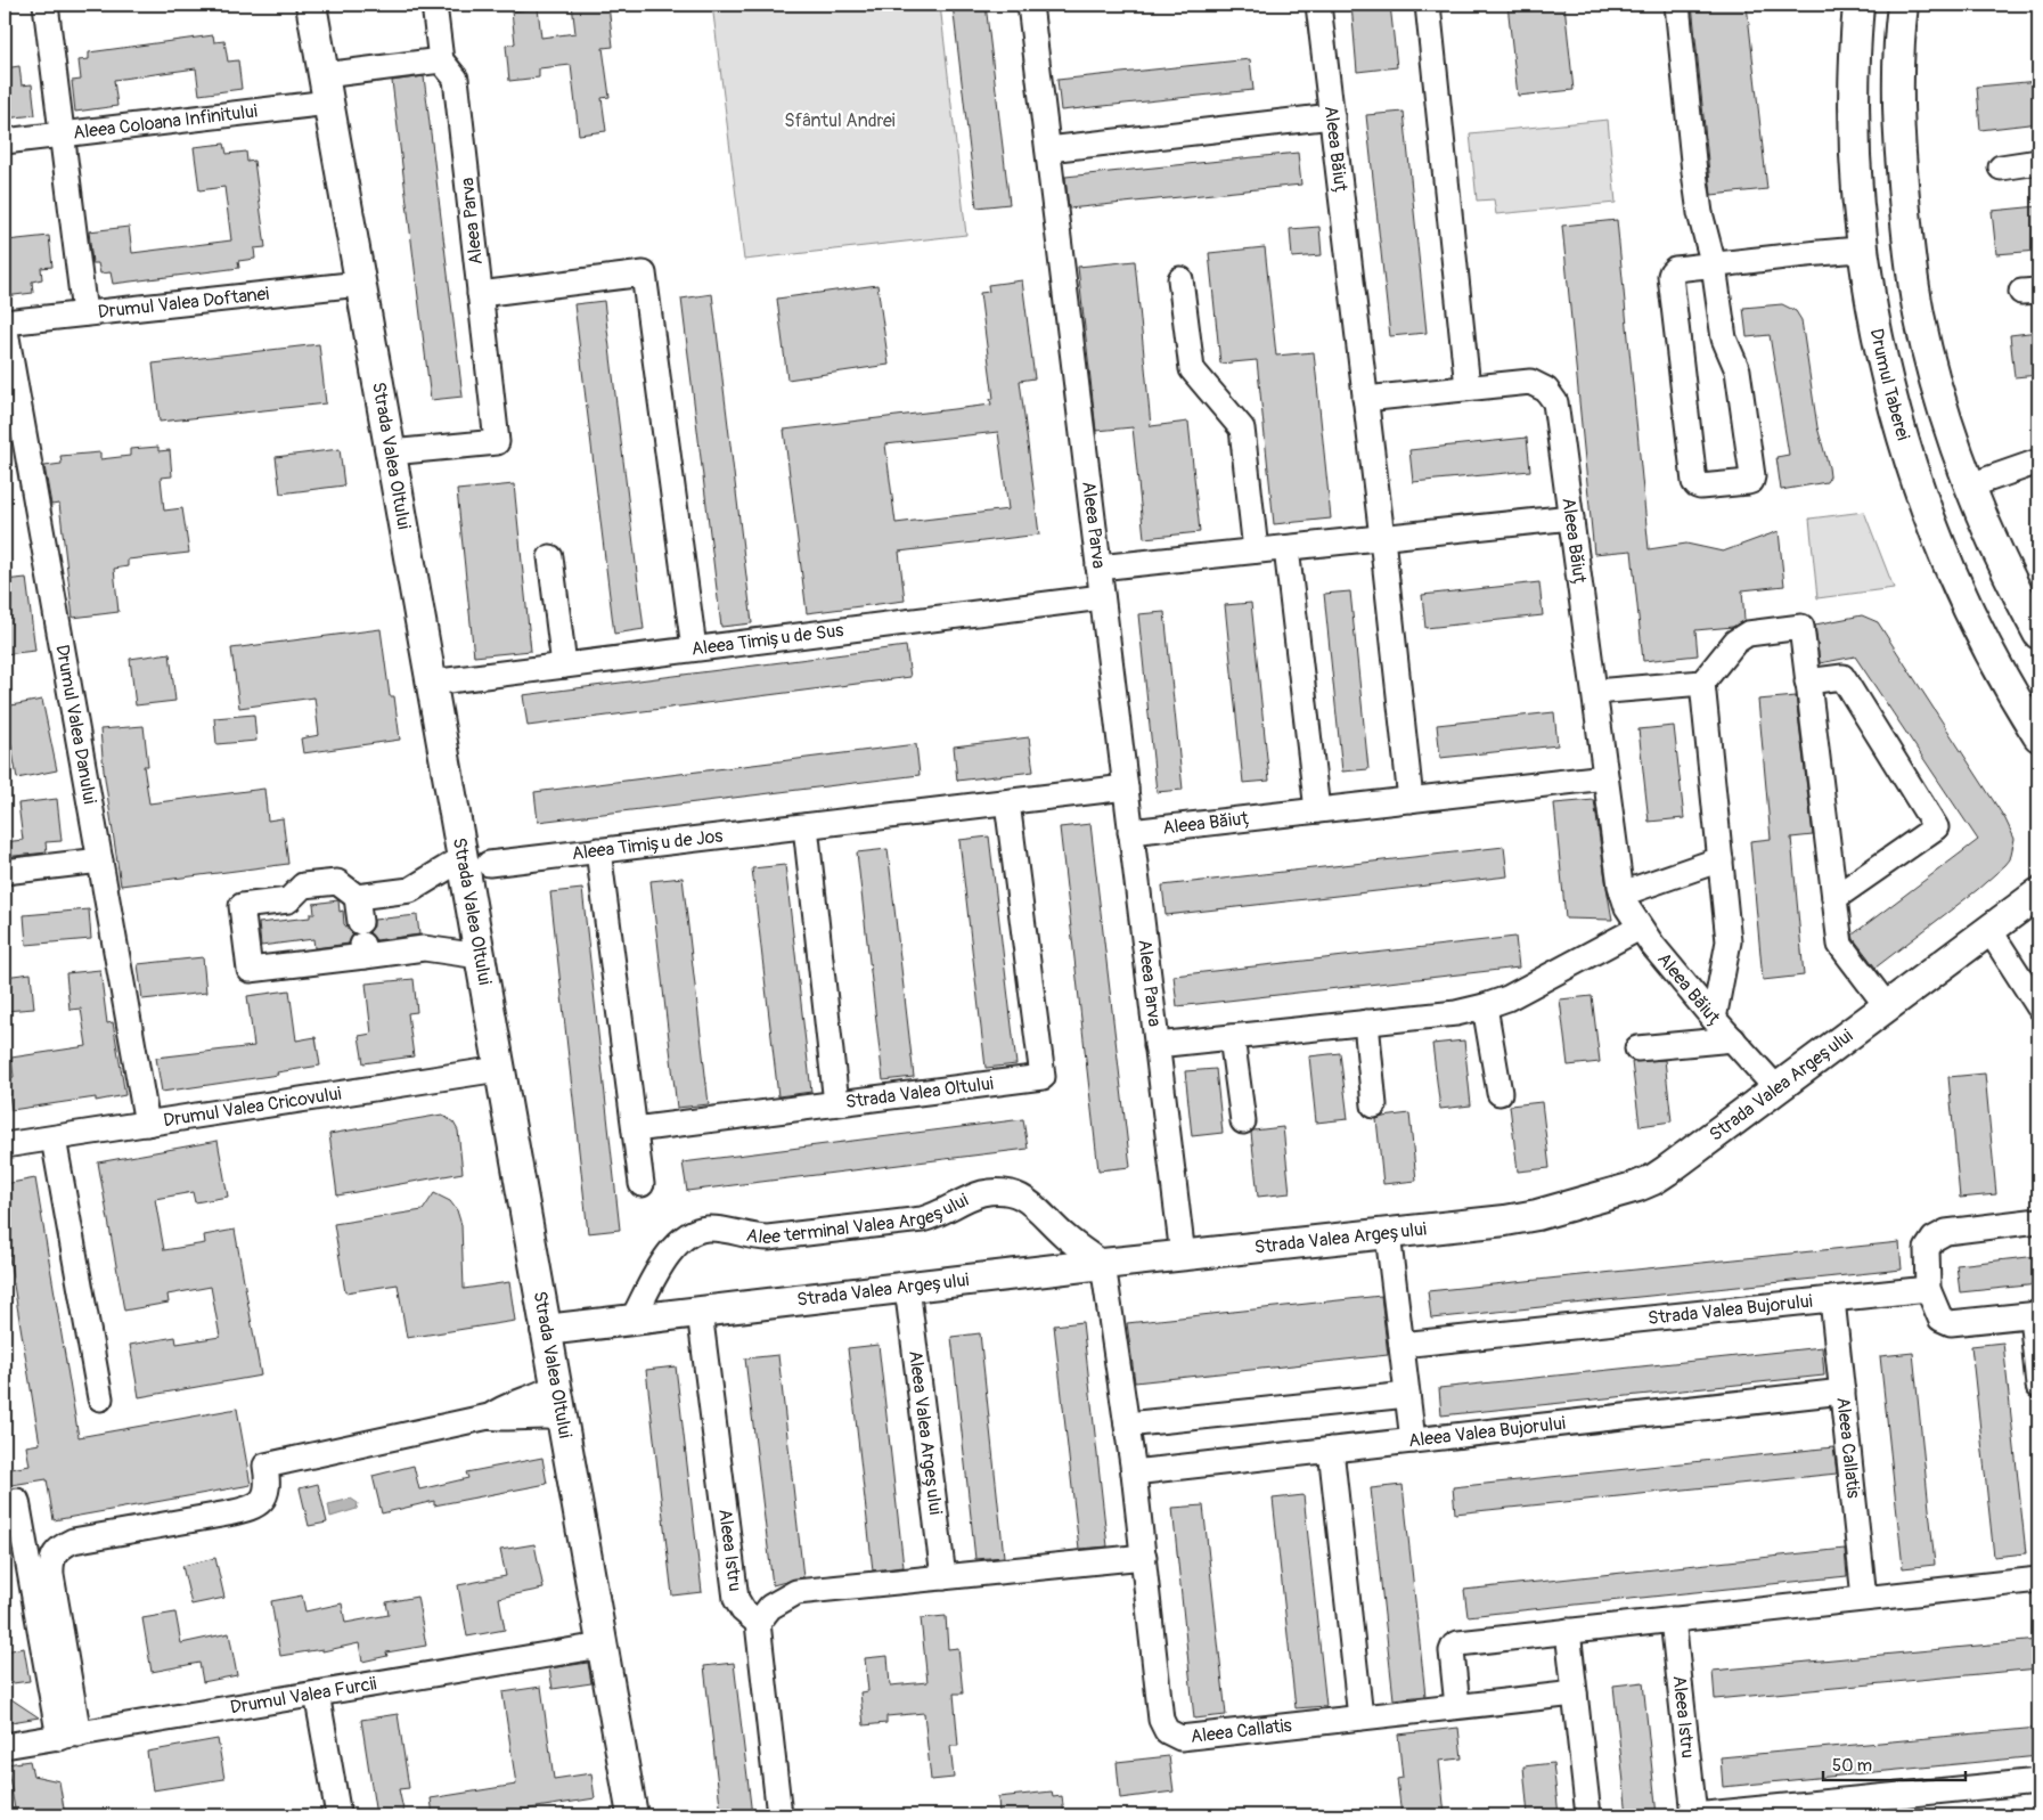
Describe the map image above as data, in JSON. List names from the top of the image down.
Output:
{
  "streets": {
    "main road": ["Drumul Taberei", "Strada Valea Oltului", "Strada Valea Argeșului"],
    "street": [
      "Aleea Coloana Infinitului",
      "Aleea Băiuț",
      "Aleea Parva",
      "Drumul Valea Doftanei",
      "Aleea Timișu de Sus",
      "Drumul Valea Danului",
      "Aleea Timișu de Jos",
      "Drumul Valea Cricovului",
      "Alee terminal Valea Argeșului",
      "Strada Valea Bujorului",
      "Aleea Valea Argeșului",
      "Aleea Valea Bujorului",
      "Aleea Callatis",
      "Aleea Istru",
      "Drumul Valea Furcii"
    ]
  },
  "crossings": [
    ["Aleea Coloana Infinitului", "Aleea Parva"],
    ["Aleea Coloana Infinitului", "Strada Valea Oltului"],
    ["Aleea Băiuț", "Aleea Parva"],
    ["Aleea Băiuț", "Strada Valea Argeșului"],
    ["Aleea Parva", "Strada Valea Oltului"],
    ["Aleea Parva", "Aleea Timișu de Sus"],
    ["Aleea Parva", "Aleea Timișu de Jos"],
    ["Aleea Parva", "Strada Valea Argeșului"],
    ["Drumul Valea Doftanei", "Strada Valea Oltului"],
    ["Drumul Valea Doftanei", "Drumul Valea Danului"],
    ["Strada Valea Oltului", "Aleea Timișu de Sus"],
    ["Strada Valea Oltului", "Aleea Timișu de Jos"],
    ["Strada Valea Oltului", "Strada Valea Argeșului"],
    ["Strada Valea Oltului", "Drumul Valea Cricovului"],
    ["Strada Valea Oltului", "Drumul Valea Furcii"],
    ["Drumul Valea Danului", "Drumul Valea Cricovului"],
    ["Strada Valea Argeșului", "Alee terminal Valea Argeșului"],
    ["Strada Valea Argeșului", "Aleea Valea Argeșului"],
    ["Strada Valea Argeșului", "Aleea Callatis"],
    ["Strada Valea Argeșului", "Aleea Istru"],
    ["Alee terminal Valea Argeșului", "Aleea Callatis"],
    ["Strada Valea Bujorului", "Aleea Callatis"],
    ["Aleea Valea Bujorului", "Aleea Callatis"]
  ],
  "parks": ["Sfântul Andrei"],
  "scale_bar": "50 m"
}
